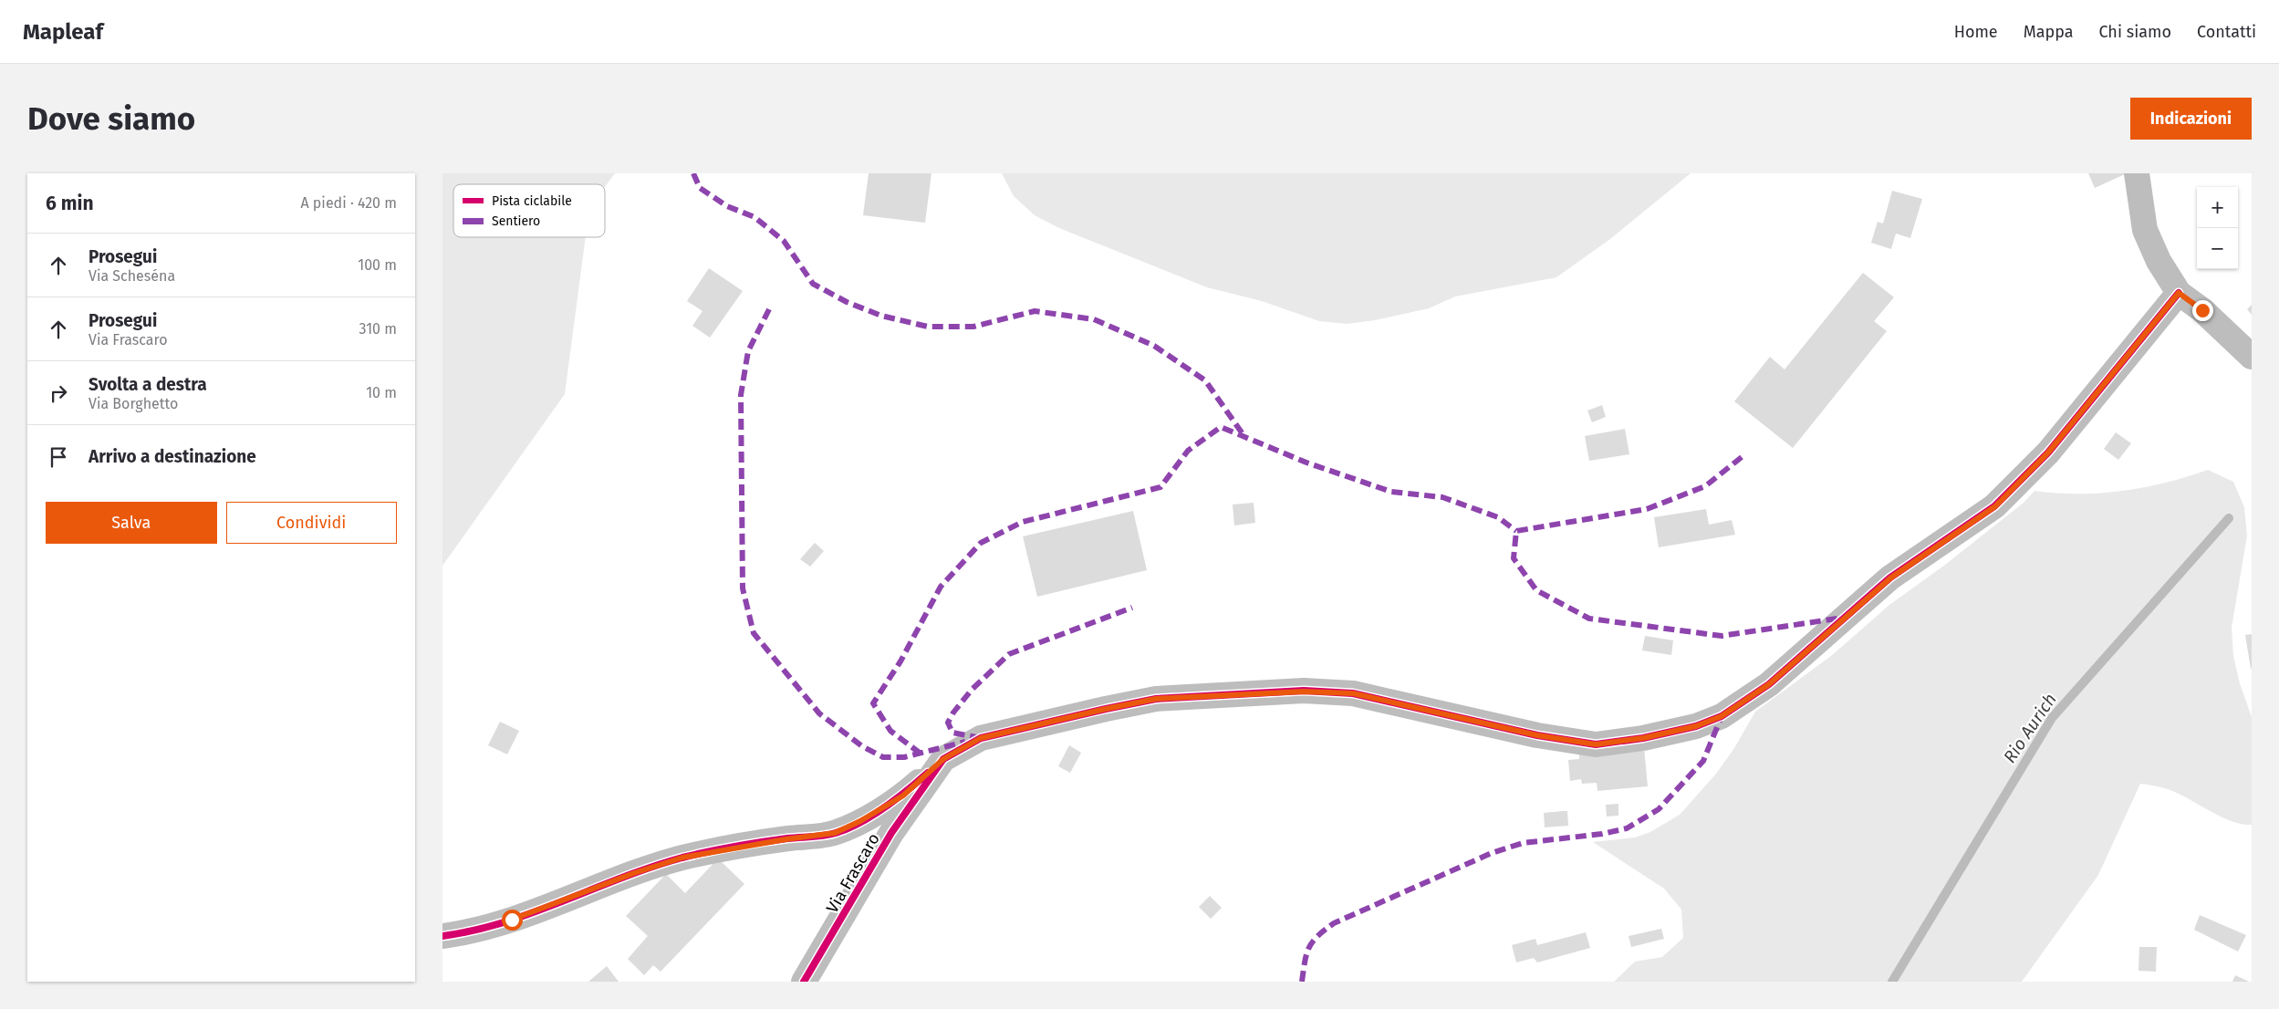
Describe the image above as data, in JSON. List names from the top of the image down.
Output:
{
  "streets": {
    "street": ["Via Frascaro"]
  },
  "water": ["Rio Aurich"],
  "legend": ["Pista ciclabile", "Sentiero"],
  "page": {
    "header": "Mapleaf",
    "nav": [
      "Home",
      "Mappa",
      "Chi siamo",
      "Contatti"
    ],
    "buttons": [
      "Indicazioni",
      ["Salva", "Condividi"]
    ],
    "title": "Dove siamo",
    "heading": ["6 min", "A piedi · 420 m"],
    "map_buttons": ["+", "−"],
    "list": [
      ["Prosegui", "Via Scheséna", "100 m"],
      ["Prosegui", "Via Frascaro", "310 m"],
      ["Svolta a destra", "Via Borghetto", "10 m"],
      "Arrivo a destinazione"
    ]
  }
}
